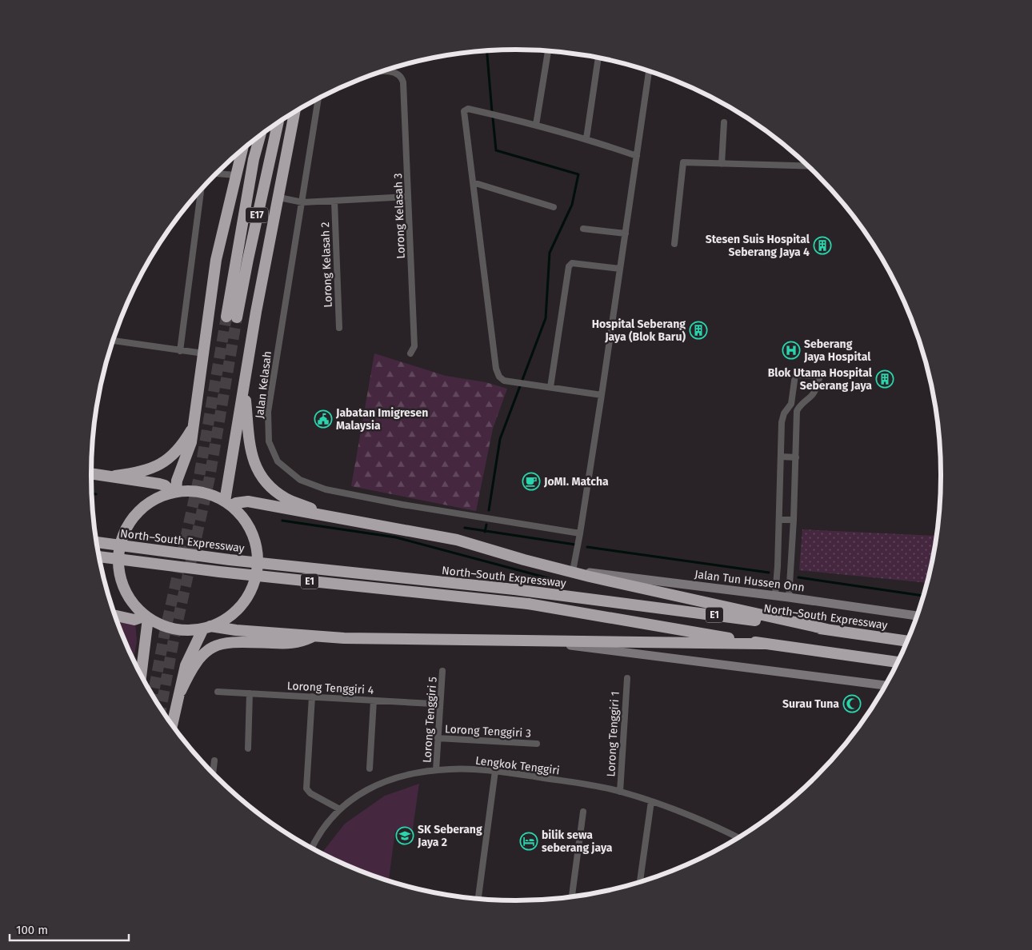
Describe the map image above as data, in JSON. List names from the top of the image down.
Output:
{
  "streets": {
    "highway": ["E17", "North–South Expressway", "E1"],
    "main road": ["Jalan Tun Hussen Onn"],
    "street": [
      "Lorong Kelasah 3",
      "Lorong Kelasah 2",
      "Jalan Kelasah",
      "Lorong Tenggiri 4",
      "Lorong Tenggiri 5",
      "Lorong Tenggiri 3",
      "Lorong Tenggiri 1",
      "Lengkok Tenggiri"
    ]
  },
  "crossings": [
    ["Lorong Tenggiri 4", "Lorong Tenggiri 5"],
    ["Lorong Tenggiri 5", "Lorong Tenggiri 3"],
    ["Lorong Tenggiri 5", "Lengkok Tenggiri"],
    ["Lorong Tenggiri 1", "Lengkok Tenggiri"]
  ],
  "places": {
    "building": ["Stesen Suis Hospital Seberang Jaya 4", "Hospital Seberang Jaya (Blok Baru)", "Blok Utama Hospital Seberang Jaya"],
    "hospital": ["Seberang Jaya Hospital"],
    "public building": ["Jabatan Imigresen Malaysia"],
    "cafe": ["JoMI. Matcha"],
    "mosque": ["Surau Tuna"],
    "school or university": ["SK Seberang Jaya 2"],
    "hotel": ["bilik sewa seberang jaya"]
  },
  "scale_bar": "100 m"
}
